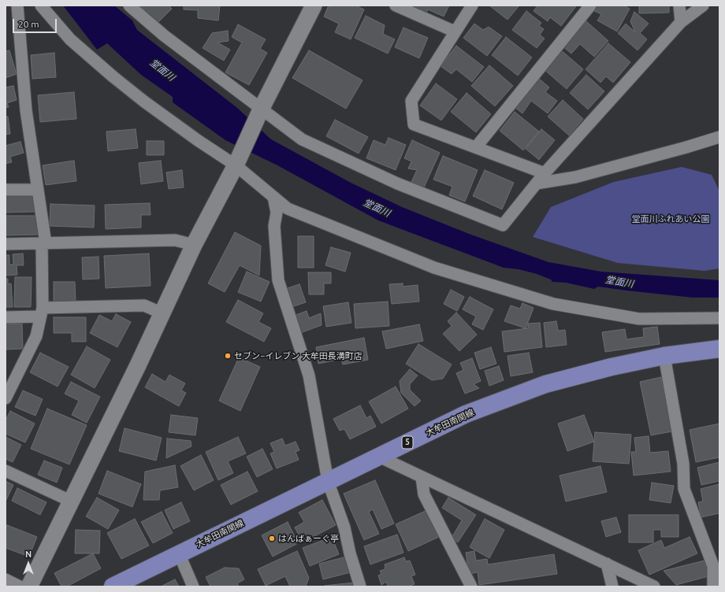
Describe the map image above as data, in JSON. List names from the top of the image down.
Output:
{
  "streets": {
    "main road": ["大牟田南関線", "5"]
  },
  "water": ["堂面川"],
  "parks": ["堂面川ふれあい公園"],
  "places": ["セブン−イレブン 大牟田長溝町店", "はんばぁーぐ亭"],
  "scale_bar": "20 m",
  "north": "top"
}
